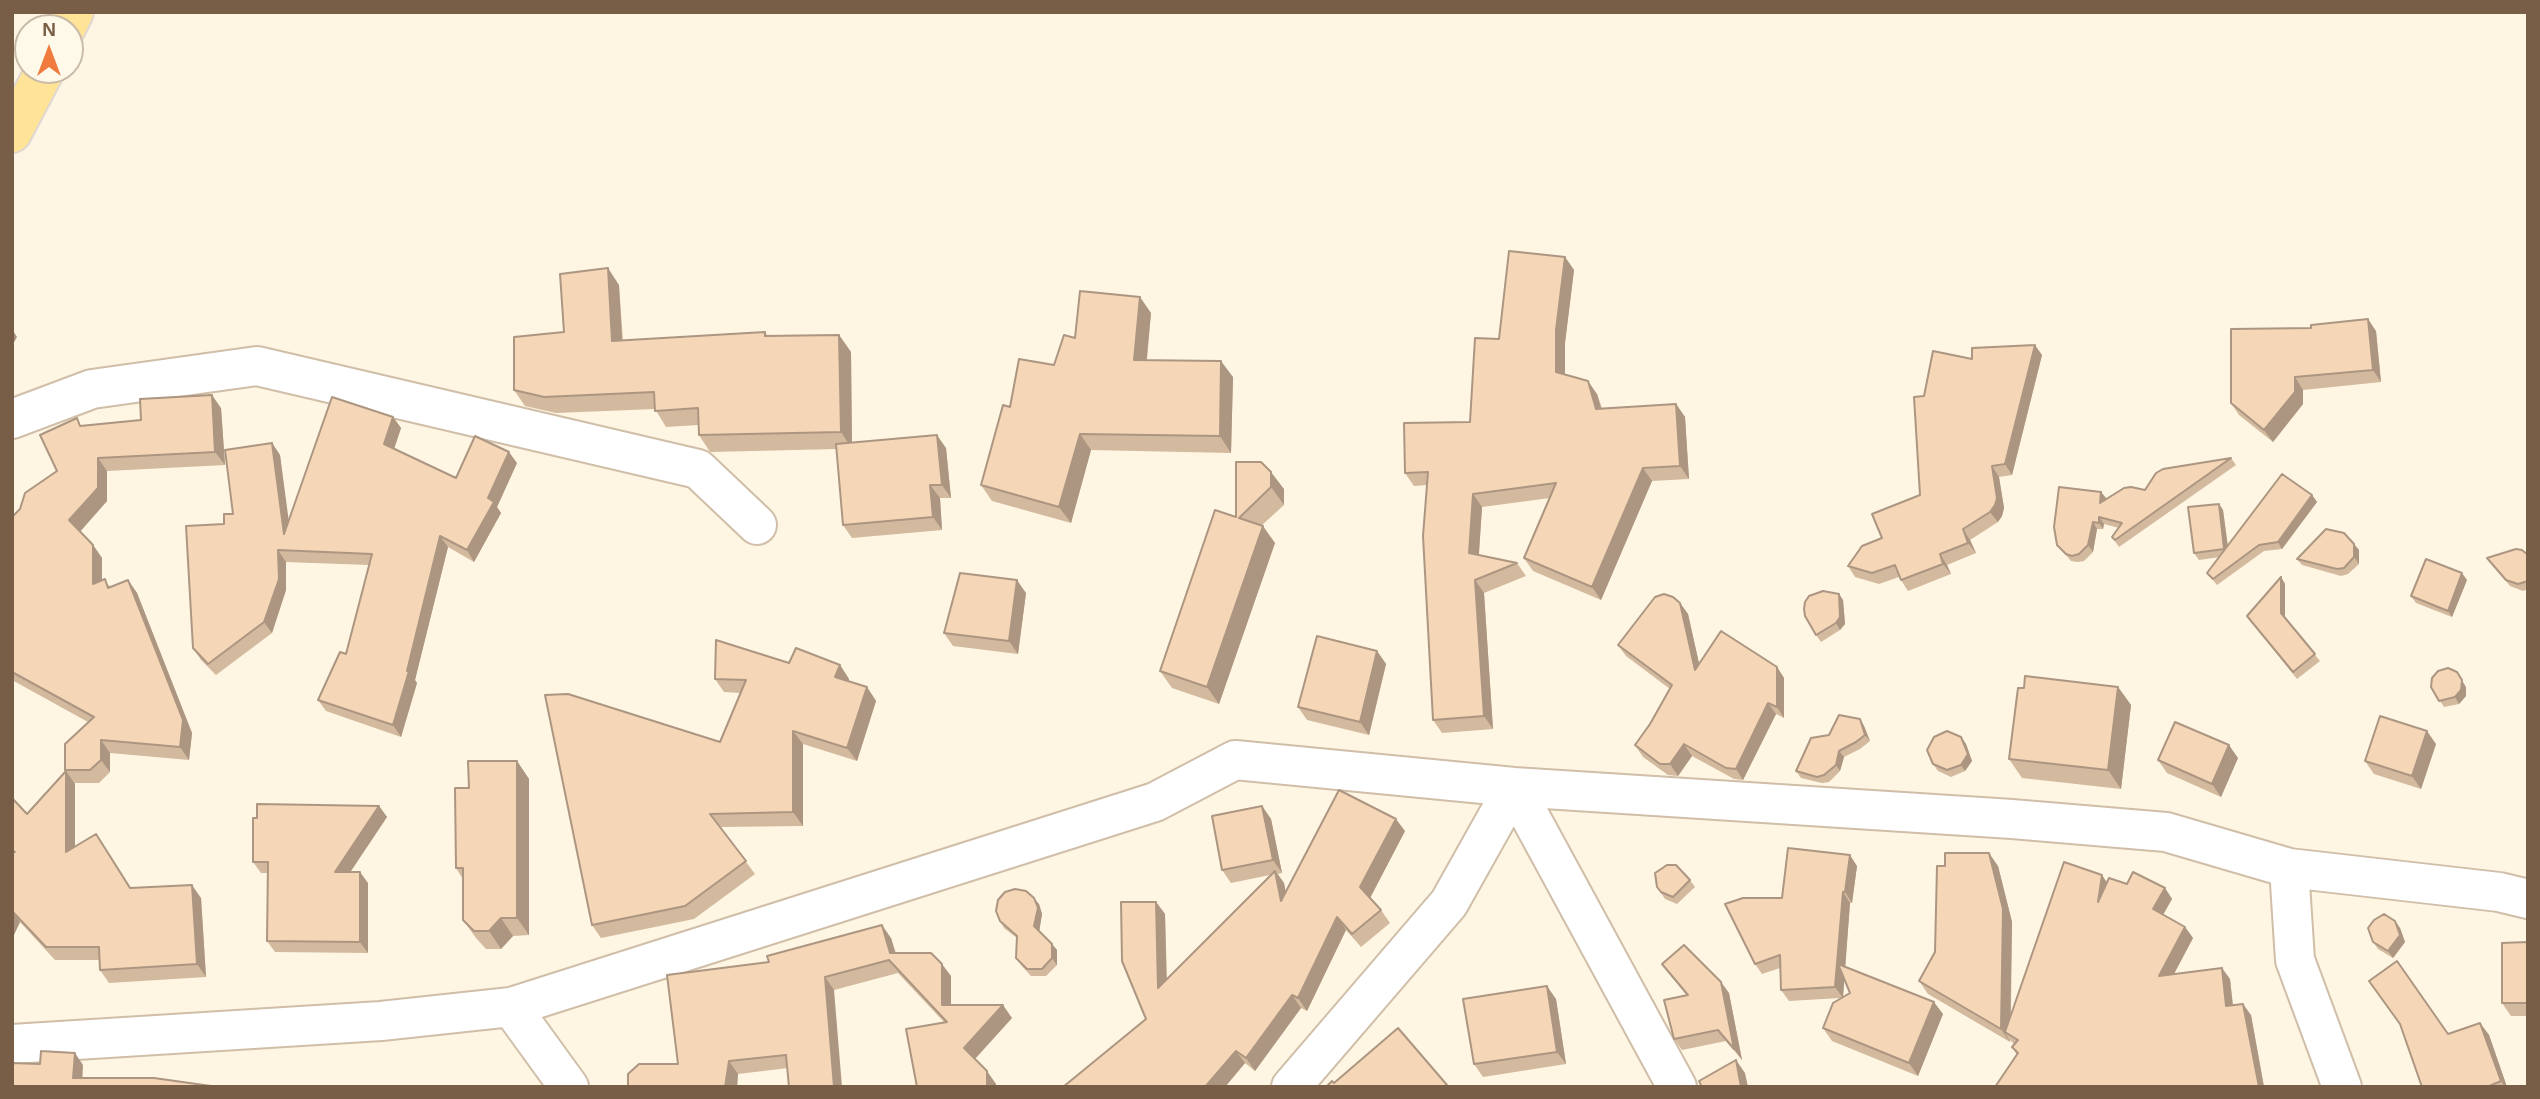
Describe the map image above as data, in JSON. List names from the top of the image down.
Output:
{
  "north": "top"
}
